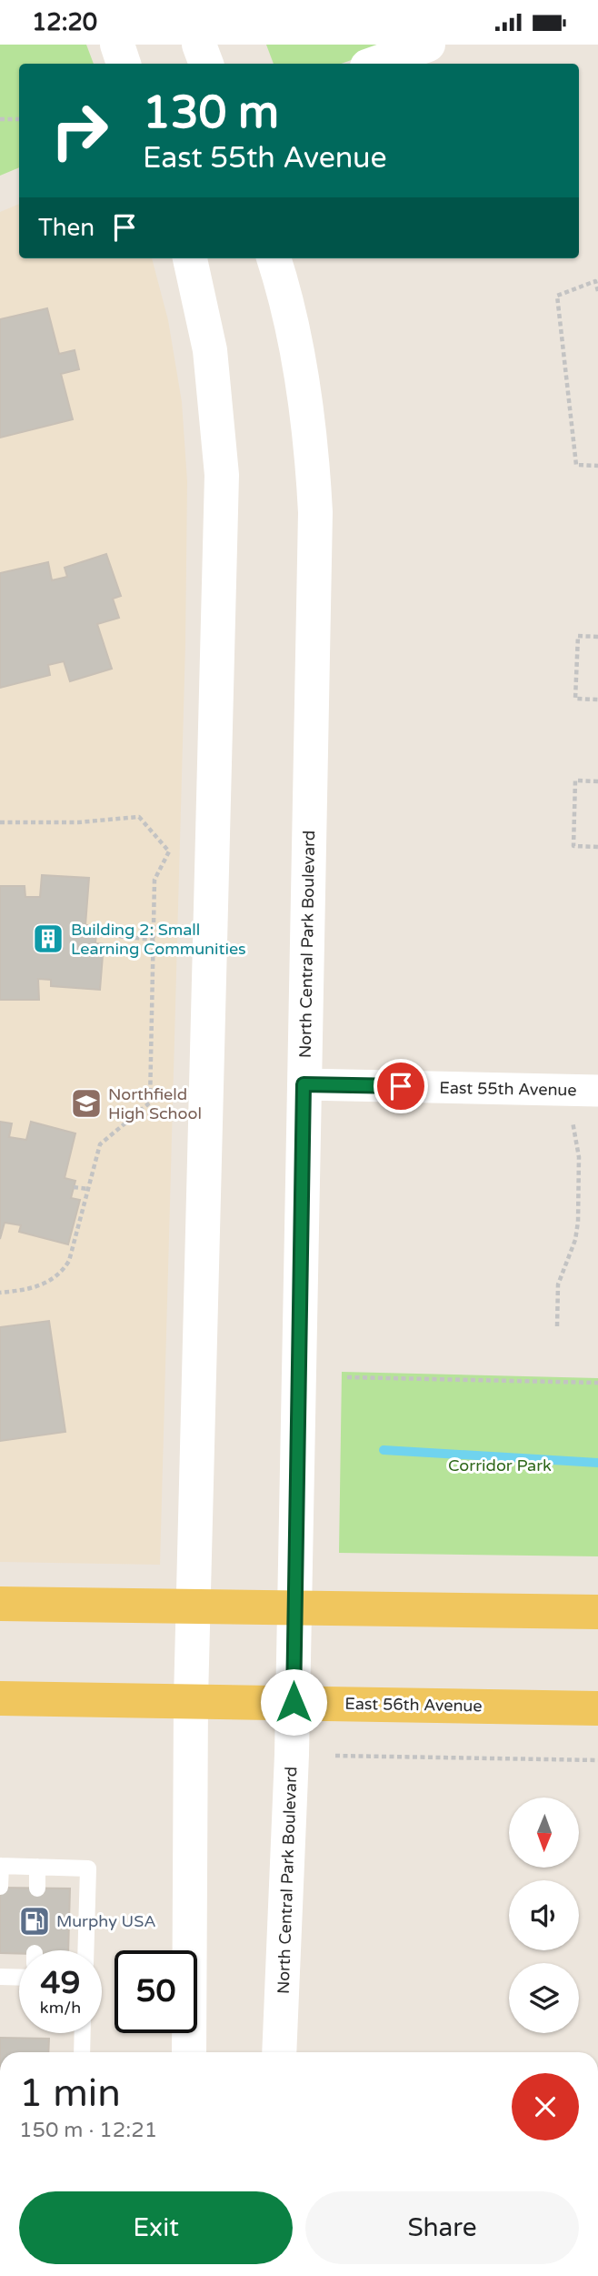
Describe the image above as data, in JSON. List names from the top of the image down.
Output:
{
  "streets": {
    "main road": ["North Central Park Boulevard", "East 56th Avenue"],
    "street": ["East 55th Avenue"]
  },
  "crossings": [
    ["North Central Park Boulevard", "East 55th Avenue"],
    ["North Central Park Boulevard", "East 56th Avenue"]
  ],
  "parks": ["Corridor Park"],
  "places": {
    "building": ["Building 2: Small Learning Communities"],
    "school or university": ["Northfield High School"],
    "fuel station": ["Murphy USA"]
  },
  "north": "bottom",
  "page": {
    "status": "12:20",
    "turn": ["130 m", "East 55th Avenue"],
    "then": "Then",
    "speed": "49 km/h",
    "limit": "50",
    "heading": ["1 min", "150 m · 12:21"],
    "buttons": ["Exit", "Share"]
  }
}
